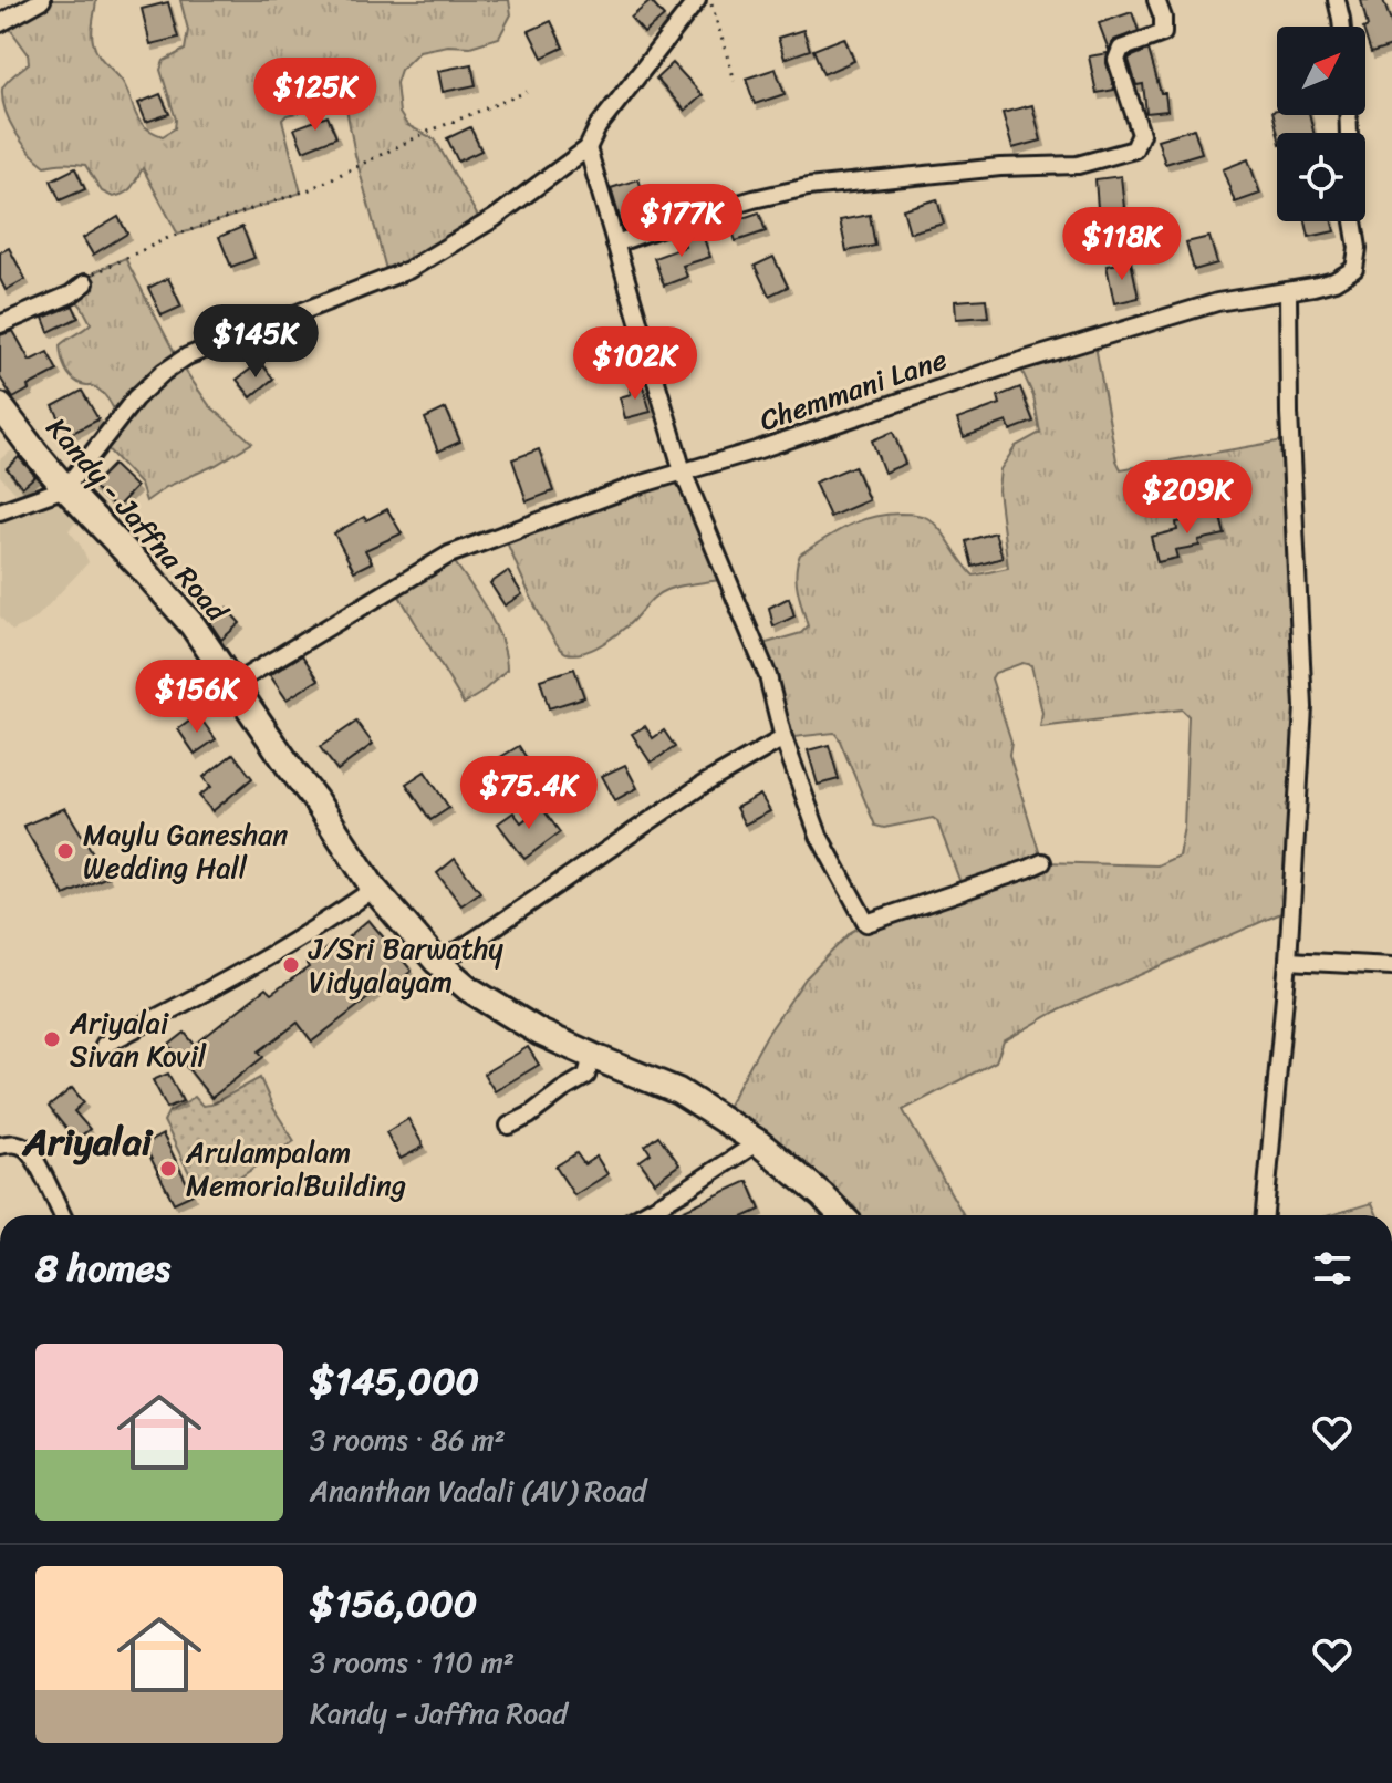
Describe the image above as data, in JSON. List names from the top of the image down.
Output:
{
  "streets": {
    "highway": ["Kandy - Jaffna Road"],
    "street": ["Chemmani Lane"]
  },
  "crossings": [
    ["Chemmani Lane", "Kandy - Jaffna Road"]
  ],
  "districts": ["Ariyalai"],
  "places": [
    "Maylu Ganeshan Wedding Hall",
    "J/Sri Barwathy Vidyalayam",
    "Ariyalai Sivan Kovil",
    "Arulampalam MemorialBuilding"
  ],
  "north": "top right",
  "page": {
    "price": [
      "$125K",
      "$177K",
      "$118K",
      "$145K",
      "$102K",
      "$209K",
      "$156K",
      "$75.4K"
    ],
    "heading": "8 homes",
    "list": [
      {
        "name": "$145,000",
        "note": "3 rooms · 86 m² · Ananthan Vadali (AV) Road"
      },
      {
        "name": "$156,000",
        "note": "3 rooms · 110 m² · Kandy - Jaffna Road"
      }
    ]
  }
}
